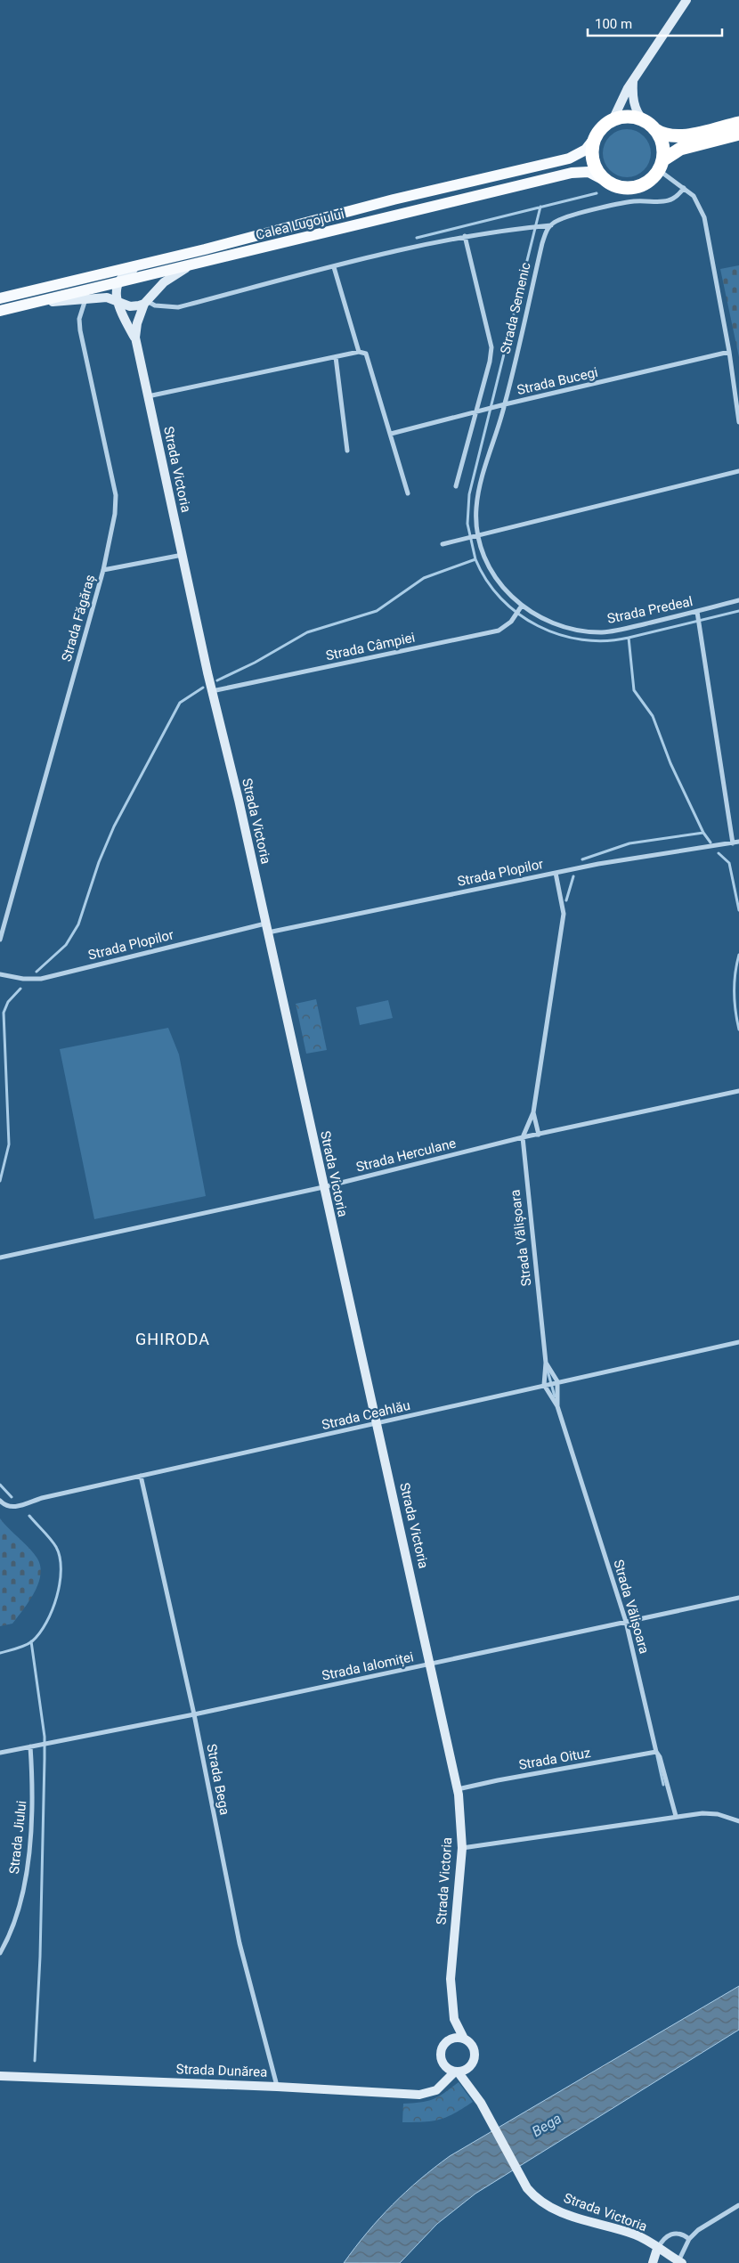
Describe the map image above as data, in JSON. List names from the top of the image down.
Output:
{
  "streets": {
    "main road": ["Calea Lugojului"],
    "street": [
      "Strada Semenic",
      "Strada Bucegi",
      "Strada Victoria",
      "Strada Predeal",
      "Strada Făgăraș",
      "Strada Câmpiei",
      "Strada Plopilor",
      "Strada Herculane",
      "Strada Vălișoara",
      "Strada Ceahlău",
      "Strada Ialomiței",
      "Strada Oituz",
      "Strada Bega",
      "Strada Jiului",
      "Strada Dunărea"
    ]
  },
  "crossings": [
    ["Calea Lugojului", "Strada Victoria"],
    ["Strada Semenic", "Strada Bucegi"],
    ["Strada Semenic", "Strada Predeal"],
    ["Strada Victoria", "Strada Câmpiei"],
    ["Strada Victoria", "Strada Plopilor"],
    ["Strada Victoria", "Strada Herculane"],
    ["Strada Victoria", "Strada Ceahlău"],
    ["Strada Victoria", "Strada Ialomiței"],
    ["Strada Victoria", "Strada Oituz"],
    ["Strada Victoria", "Strada Dunărea"],
    ["Strada Predeal", "Strada Câmpiei"],
    ["Strada Plopilor", "Strada Vălișoara"],
    ["Strada Herculane", "Strada Vălișoara"],
    ["Strada Vălișoara", "Strada Ceahlău"],
    ["Strada Vălișoara", "Strada Ialomiței"],
    ["Strada Vălișoara", "Strada Oituz"],
    ["Strada Ceahlău", "Strada Bega"],
    ["Strada Ialomiței", "Strada Bega"],
    ["Strada Ialomiței", "Strada Jiului"],
    ["Strada Bega", "Strada Dunărea"]
  ],
  "districts": ["GHIRODA"],
  "water": ["Bega"],
  "scale_bar": "100 m"
}
